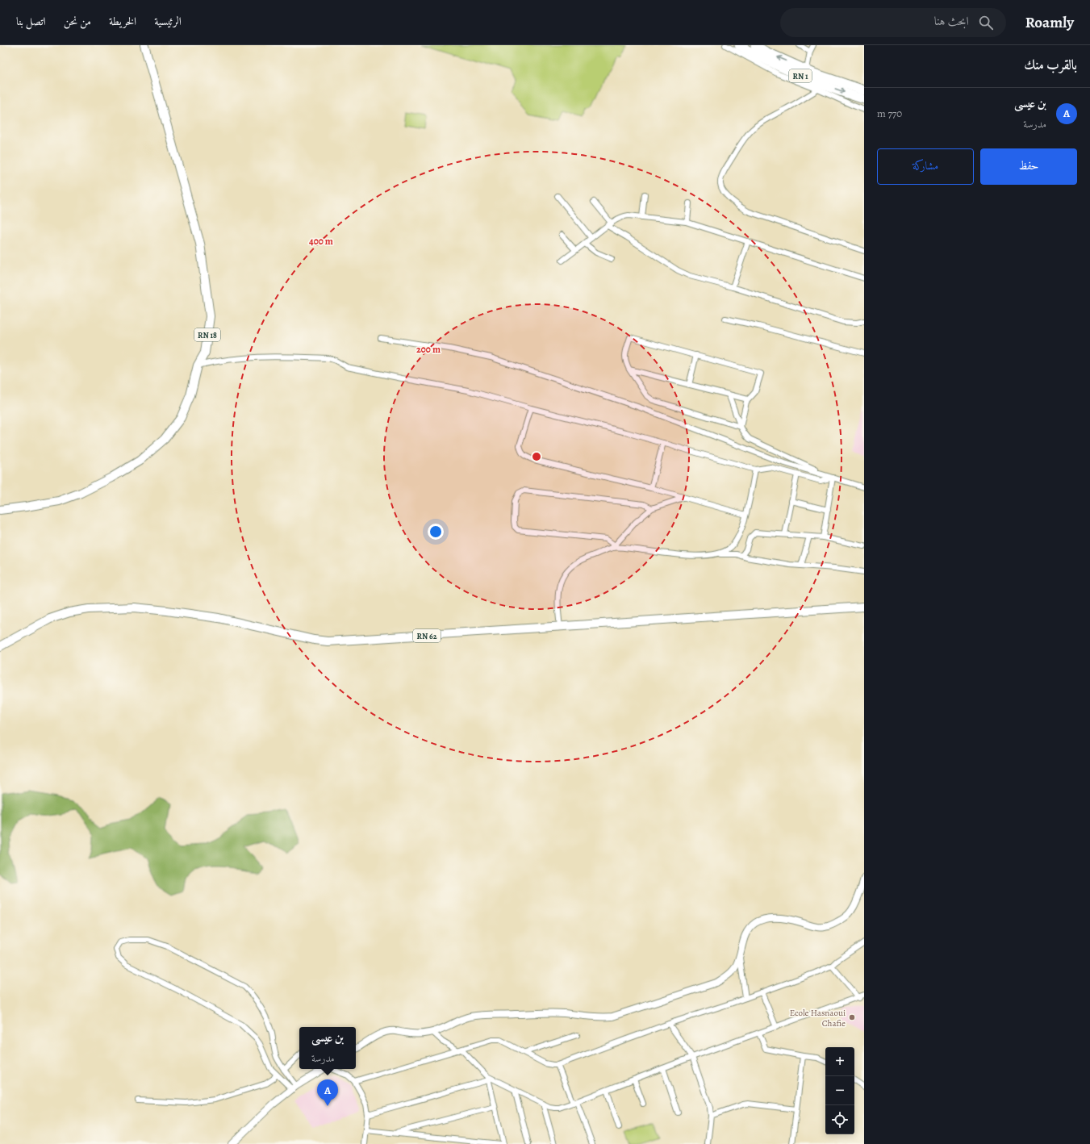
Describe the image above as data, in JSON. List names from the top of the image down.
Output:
{
  "streets": {
    "highway": ["RN 1"],
    "main road": ["RN 18", "RN 62"]
  },
  "places": ["Ecole Hasnaoui Chafie"],
  "page": {
    "header": "Roamly",
    "search": "ابحث هنا",
    "nav": [
      "الرئيسية",
      "الخريطة",
      "من نحن",
      "اتصل بنا"
    ],
    "heading": "بالقرب منك",
    "list": [
      {
        "mark": "A",
        "name": "بن عيسى",
        "note": "مدرسة",
        "value": "770 m"
      }
    ],
    "buttons": ["حفظ", "مشاركة"],
    "popup": ["بن عيسى", "مدرسة"],
    "map_buttons": ["+", "−"],
    "pins": "A"
  },
  "rings": ["400 m", "200 m"]
}
